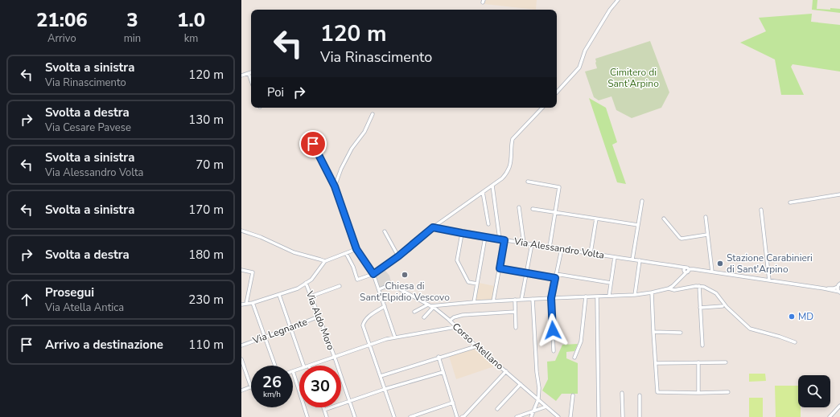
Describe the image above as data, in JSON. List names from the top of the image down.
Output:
{
  "streets": {
    "street": [
      "Via Alessandro Volta",
      "Via Aldo Moro",
      "Via Legnante",
      "Corso Atellano"
    ]
  },
  "crossings": [
    ["Via Aldo Moro", "Via Legnante"]
  ],
  "parks": ["Cimitero di Sant'Arpino"],
  "places": ["Stazione Carabinieri di Sant'Arpino", "Chiesa di Sant'Elpidio Vescovo", "MD"],
  "page": {
    "eta": [
      "21:06",
      "Arrivo",
      "3",
      "min",
      "1.0",
      "km"
    ],
    "turn": ["120 m", "Via Rinascimento"],
    "list": [
      {
        "name": "Svolta a sinistra",
        "note": "Via Rinascimento",
        "value": "120 m"
      },
      {
        "name": "Svolta a destra",
        "note": "Via Cesare Pavese",
        "value": "130 m"
      },
      {
        "name": "Svolta a sinistra",
        "note": "Via Alessandro Volta",
        "value": "70 m"
      },
      {
        "name": "Svolta a sinistra",
        "value": "170 m"
      },
      {
        "name": "Svolta a destra",
        "value": "180 m"
      },
      {
        "name": "Prosegui",
        "note": "Via Atella Antica",
        "value": "230 m"
      },
      {
        "name": "Arrivo a destinazione",
        "value": "110 m"
      }
    ],
    "then": "Poi",
    "speed": "26 km/h",
    "limit": "30"
  }
}
